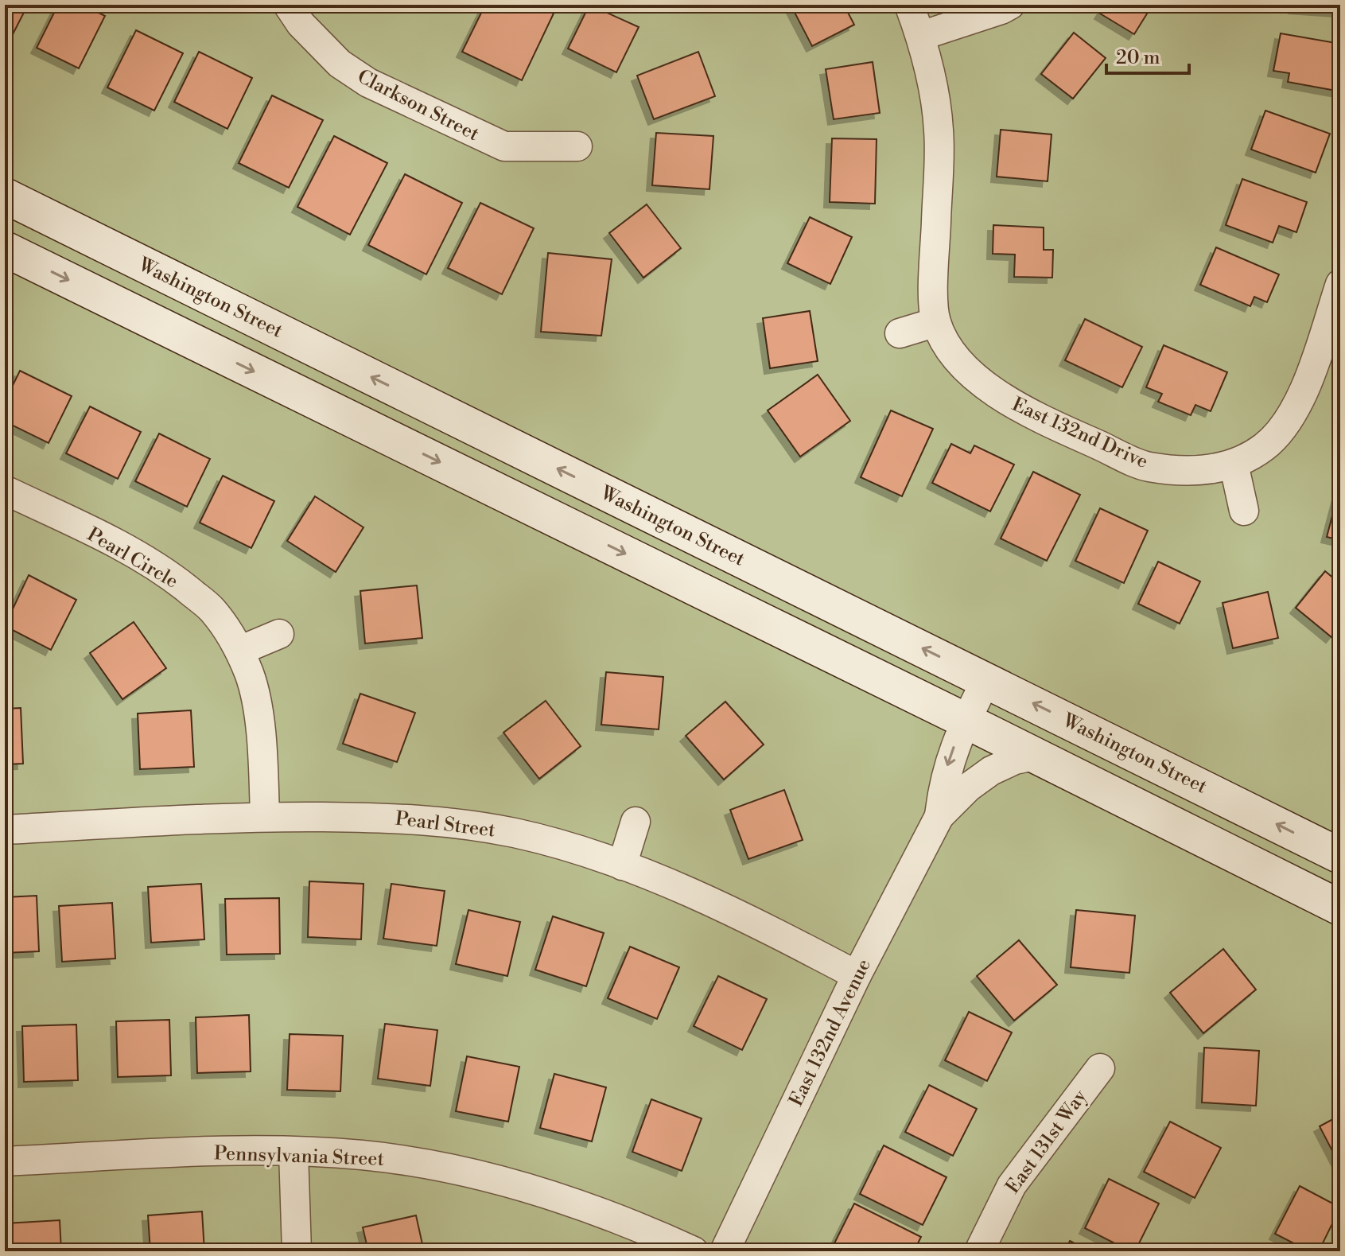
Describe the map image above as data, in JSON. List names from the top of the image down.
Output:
{
  "streets": {
    "main road": ["Washington Street"],
    "street": [
      "Clarkson Street",
      "East 132nd Drive",
      "Pearl Circle",
      "Pearl Street",
      "East 132nd Avenue",
      "East 131st Way",
      "Pennsylvania Street"
    ]
  },
  "crossings": [
    ["Washington Street", "East 132nd Avenue"],
    ["Pearl Circle", "Pearl Street"],
    ["Pearl Street", "East 132nd Avenue"]
  ],
  "scale_bar": "20 m"
}
